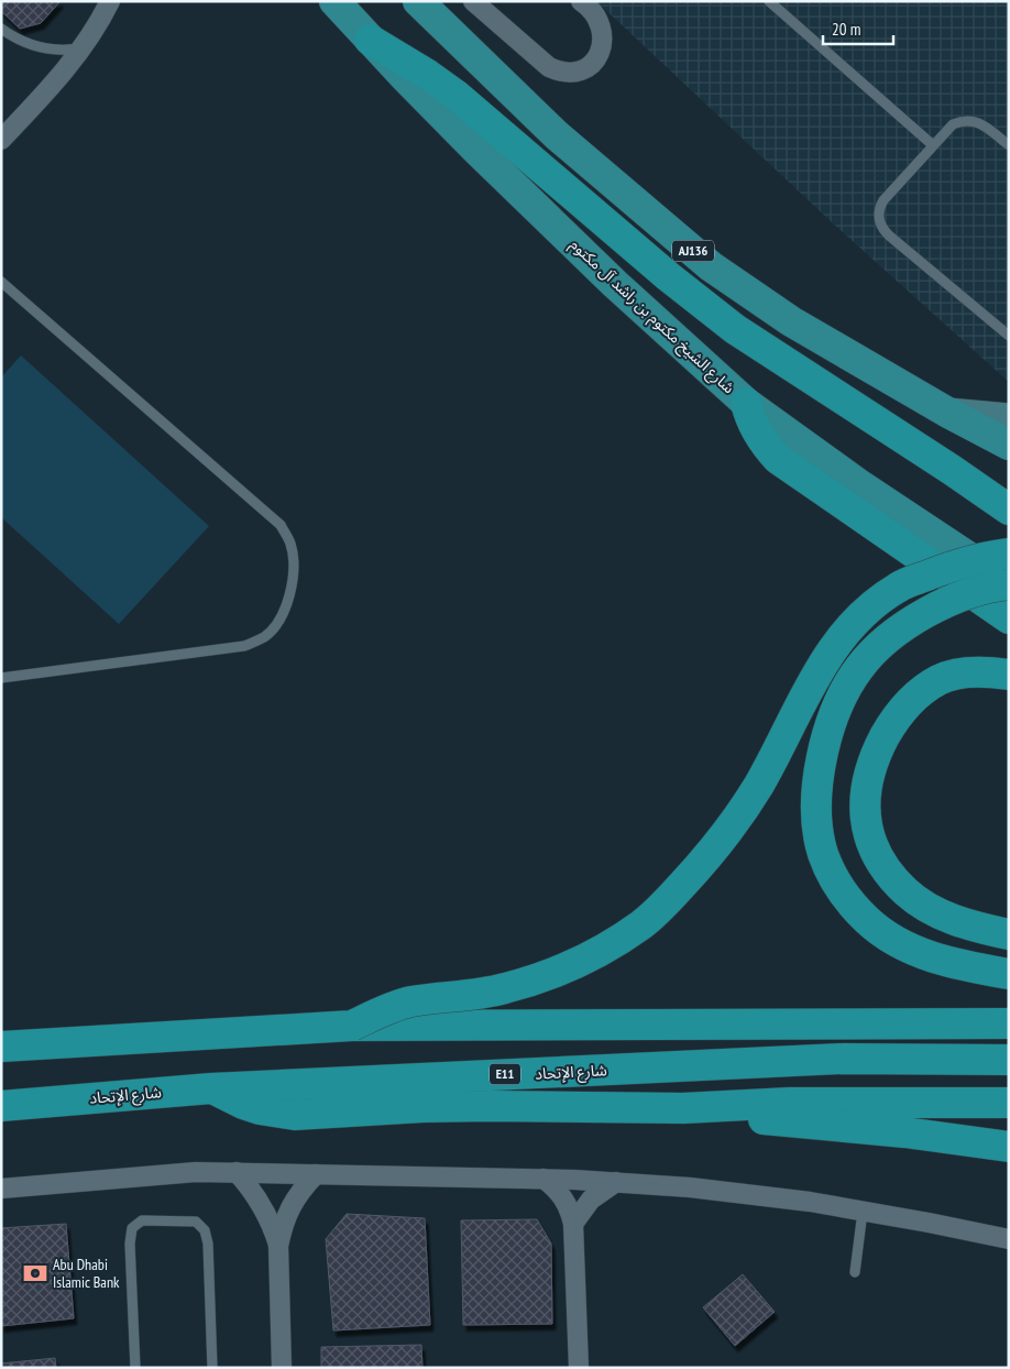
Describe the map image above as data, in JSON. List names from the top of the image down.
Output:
{
  "streets": {
    "highway": ["شارع الإتحاد", "E11"],
    "main road": ["AJ136", "شارع الشيخ مكتوم بن راشد آل مكتوم"]
  },
  "places": {
    "bank": ["Abu Dhabi Islamic Bank"]
  },
  "scale_bar": "20 m"
}
